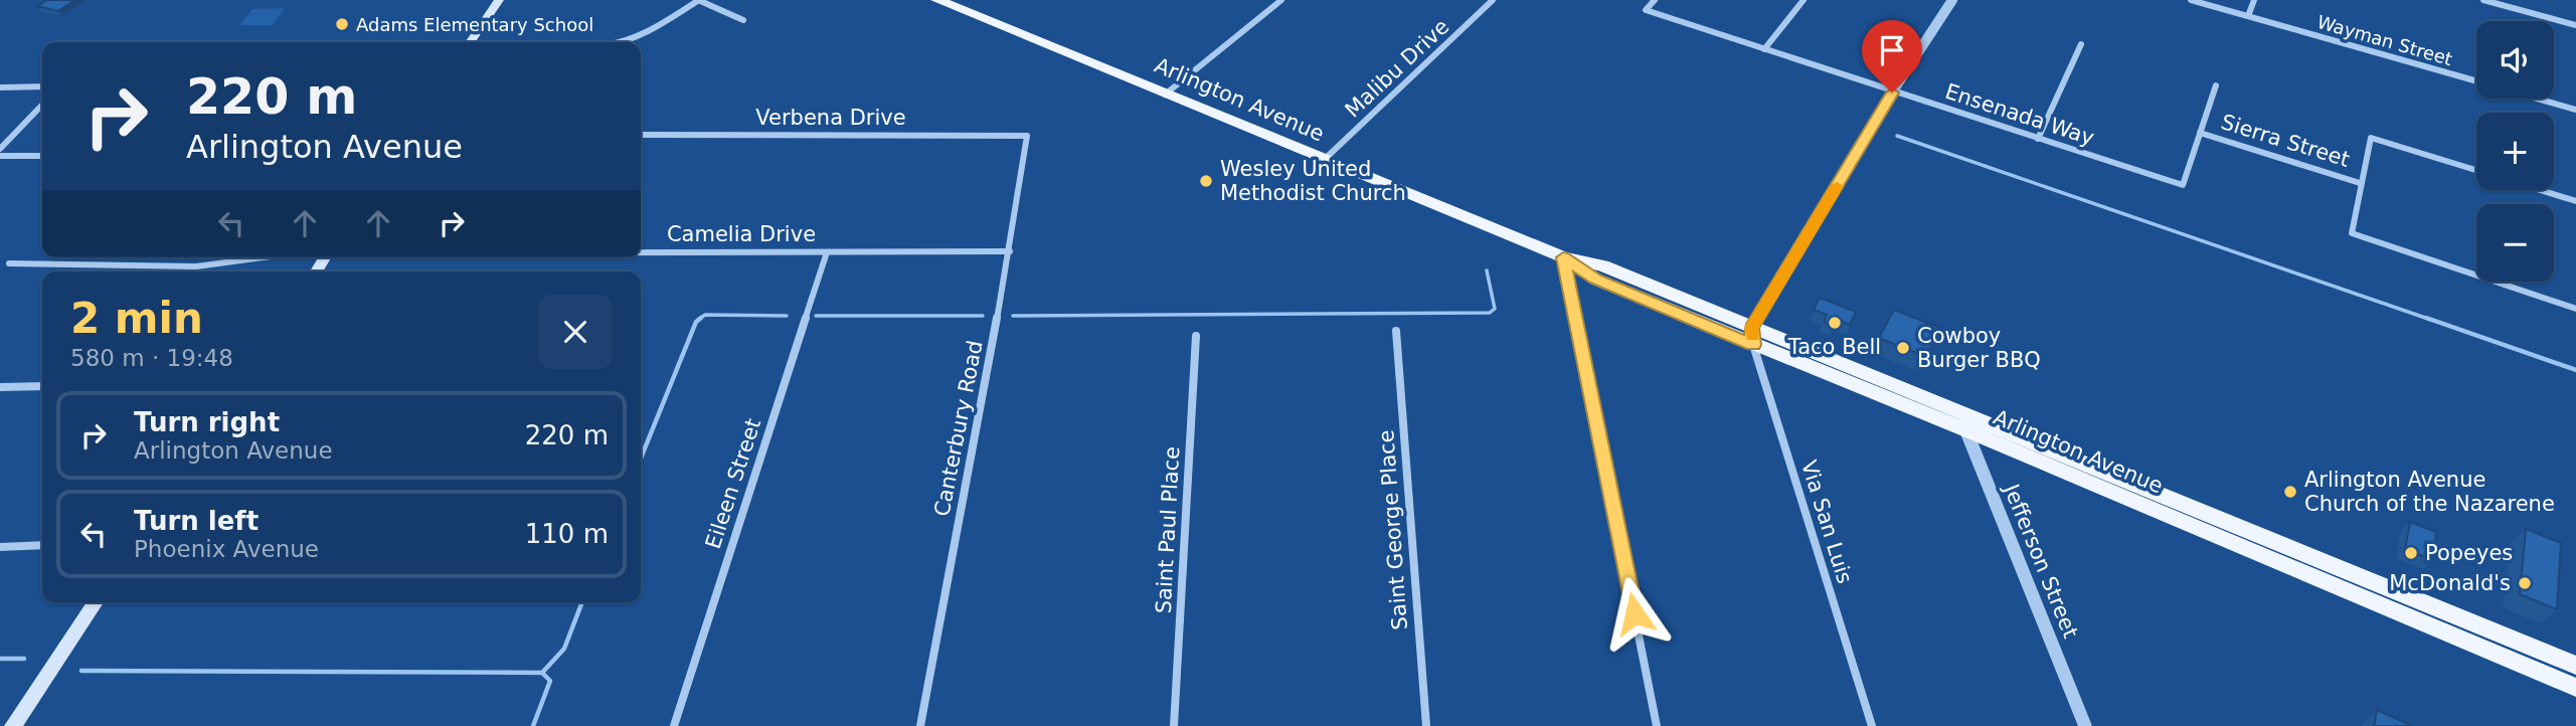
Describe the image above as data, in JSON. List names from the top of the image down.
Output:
{
  "streets": {
    "main road": ["Arlington Avenue"],
    "street": [
      "Wayman Street",
      "Malibu Drive",
      "Ensenada Way",
      "Verbena Drive",
      "Sierra Street",
      "Camelia Drive",
      "Canterbury Road",
      "Eileen Street",
      "Via San Luis",
      "Saint Paul Place",
      "Saint George Place",
      "Jefferson Street"
    ]
  },
  "crossings": [
    ["Malibu Drive", "Arlington Avenue"],
    ["Arlington Avenue", "Via San Luis"],
    ["Arlington Avenue", "Jefferson Street"],
    ["Ensenada Way", "Sierra Street"],
    ["Verbena Drive", "Canterbury Road"],
    ["Camelia Drive", "Canterbury Road"],
    ["Camelia Drive", "Eileen Street"]
  ],
  "places": [
    "Adams Elementary School",
    "Wesley United Methodist Church",
    "Taco Bell",
    "Cowboy Burger BBQ",
    "Arlington Avenue Church of the Nazarene",
    "Popeyes",
    "McDonald's"
  ],
  "page": {
    "map_buttons": ["+", "−"],
    "turn": ["220 m", "Arlington Avenue"],
    "heading": ["2 min", "580 m · 19:48"],
    "list": [
      {
        "name": "Turn right",
        "note": "Arlington Avenue",
        "value": "220 m"
      },
      {
        "name": "Turn left",
        "note": "Phoenix Avenue",
        "value": "110 m"
      }
    ]
  }
}
